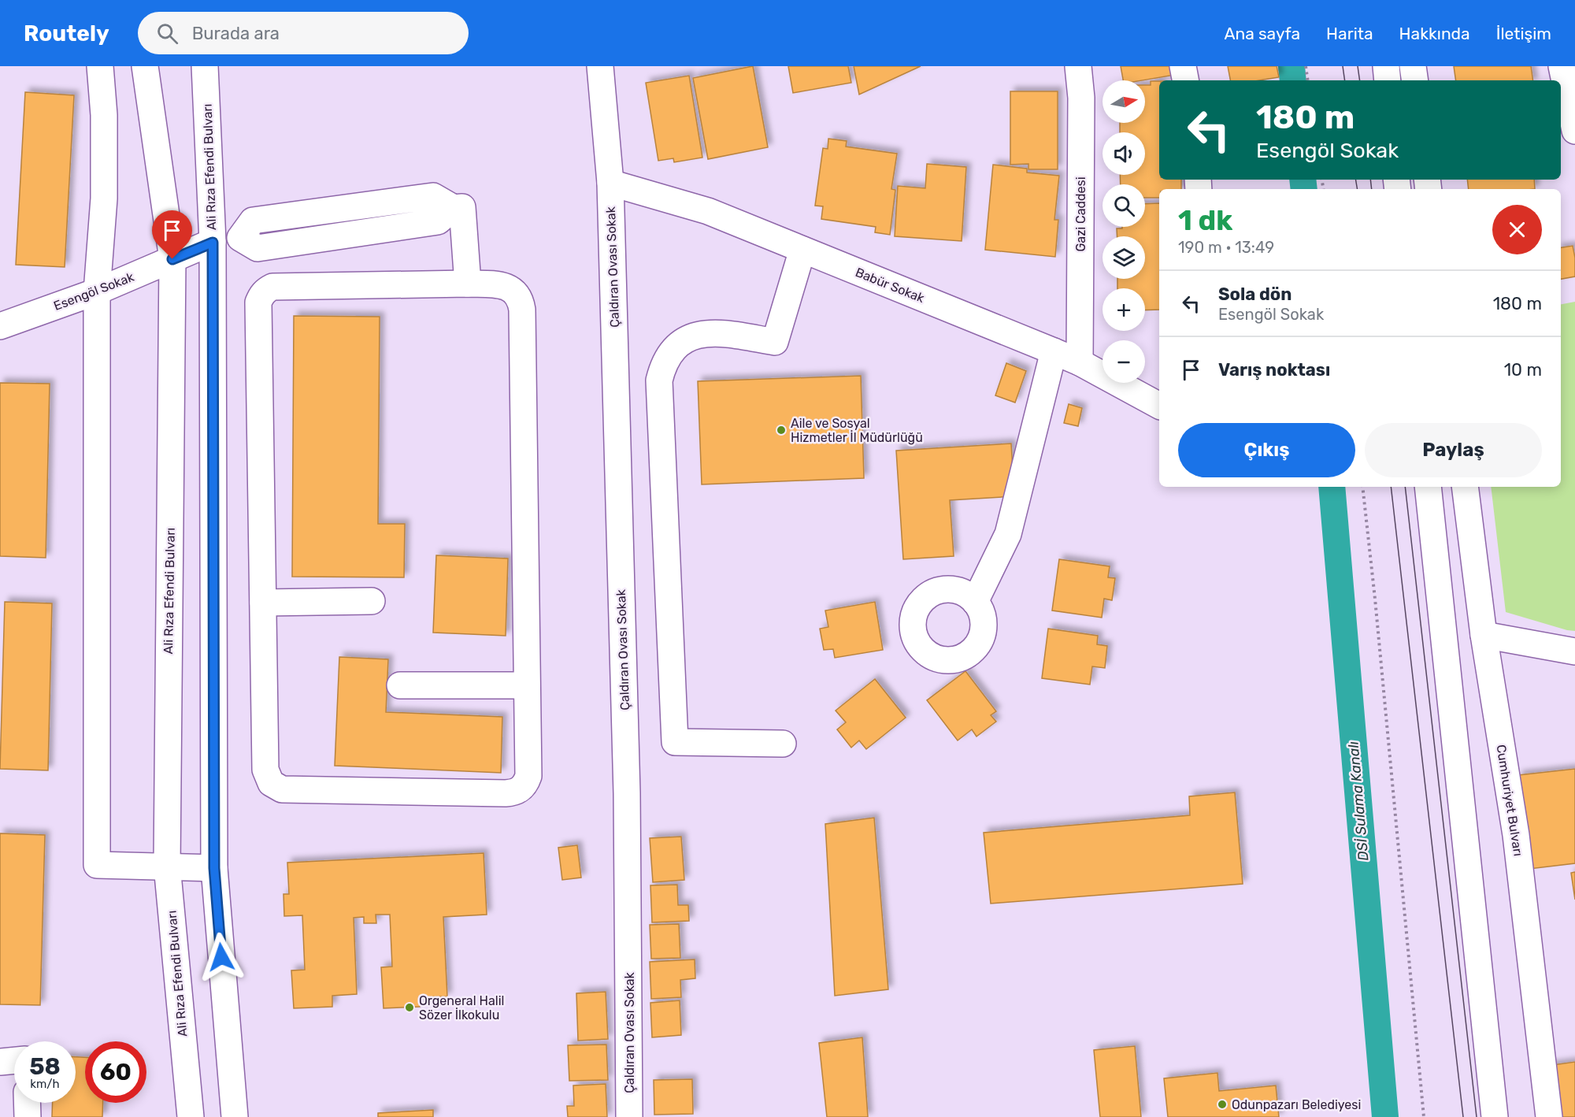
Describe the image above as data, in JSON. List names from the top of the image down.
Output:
{
  "streets": {
    "main road": [
      "Ali Rıza Efendi Bulvarı",
      "Gazi Caddesi",
      "Çaldıran Ovası Sokak",
      "Babür Sokak",
      "Esengöl Sokak",
      "Cumhuriyet Bulvarı"
    ]
  },
  "crossings": [
    ["Ali Rıza Efendi Bulvarı", "Esengöl Sokak"],
    ["Gazi Caddesi", "Babür Sokak"],
    ["Çaldıran Ovası Sokak", "Babür Sokak"]
  ],
  "water": ["DSİ Sulama Kanalı"],
  "places": ["Aile ve Sosyal Hizmetler İl Müdürlüğü", "Orgeneral Halil Sözer İlkokulu", "Odunpazarı Belediyesi"],
  "north": "right",
  "page": {
    "header": "Routely",
    "search": "Burada ara",
    "nav": [
      "Ana sayfa",
      "Harita",
      "Hakkında",
      "İletişim"
    ],
    "map_buttons": ["+", "−"],
    "turn": ["180 m", "Esengöl Sokak"],
    "heading": ["1 dk", "190 m · 13:49"],
    "list": [
      {
        "name": "Sola dön",
        "note": "Esengöl Sokak",
        "value": "180 m"
      },
      {
        "name": "Varış noktası",
        "value": "10 m"
      }
    ],
    "buttons": ["Çıkış", "Paylaş"],
    "speed": "58 km/h",
    "limit": "60"
  }
}
